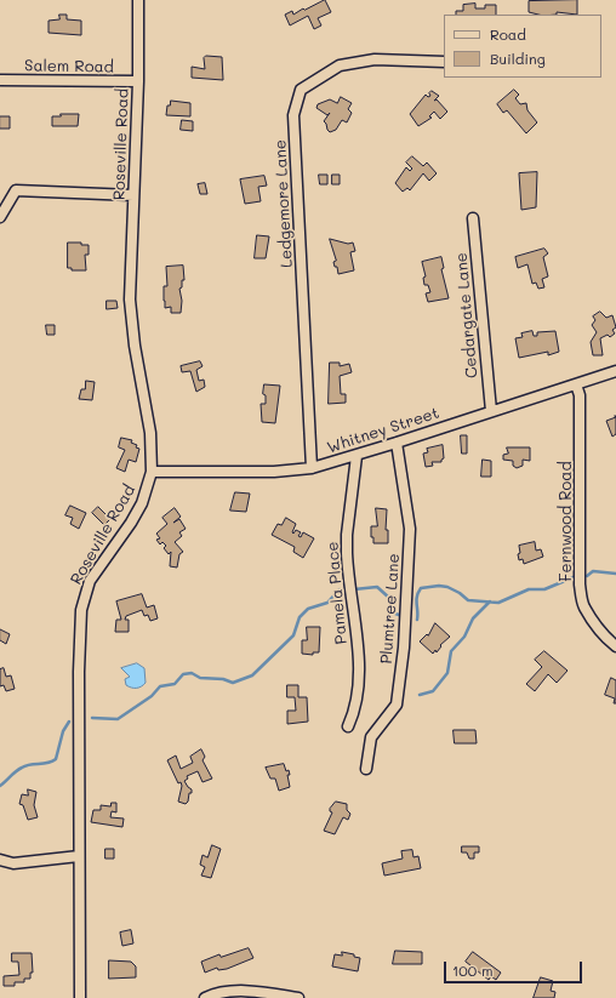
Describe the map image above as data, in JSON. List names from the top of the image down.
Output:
{
  "streets": {
    "street": [
      "Salem Road",
      "Roseville Road",
      "Ledgemore Lane",
      "Cedargate Lane",
      "Whitney Street",
      "Fernwood Road",
      "Pamela Place",
      "Plumtree Lane"
    ]
  },
  "crossings": [
    ["Salem Road", "Roseville Road"],
    ["Roseville Road", "Whitney Street"],
    ["Ledgemore Lane", "Whitney Street"],
    ["Cedargate Lane", "Whitney Street"],
    ["Whitney Street", "Fernwood Road"],
    ["Whitney Street", "Pamela Place"],
    ["Whitney Street", "Plumtree Lane"]
  ],
  "legend": ["Road", "Building"],
  "scale_bar": "100 m"
}
